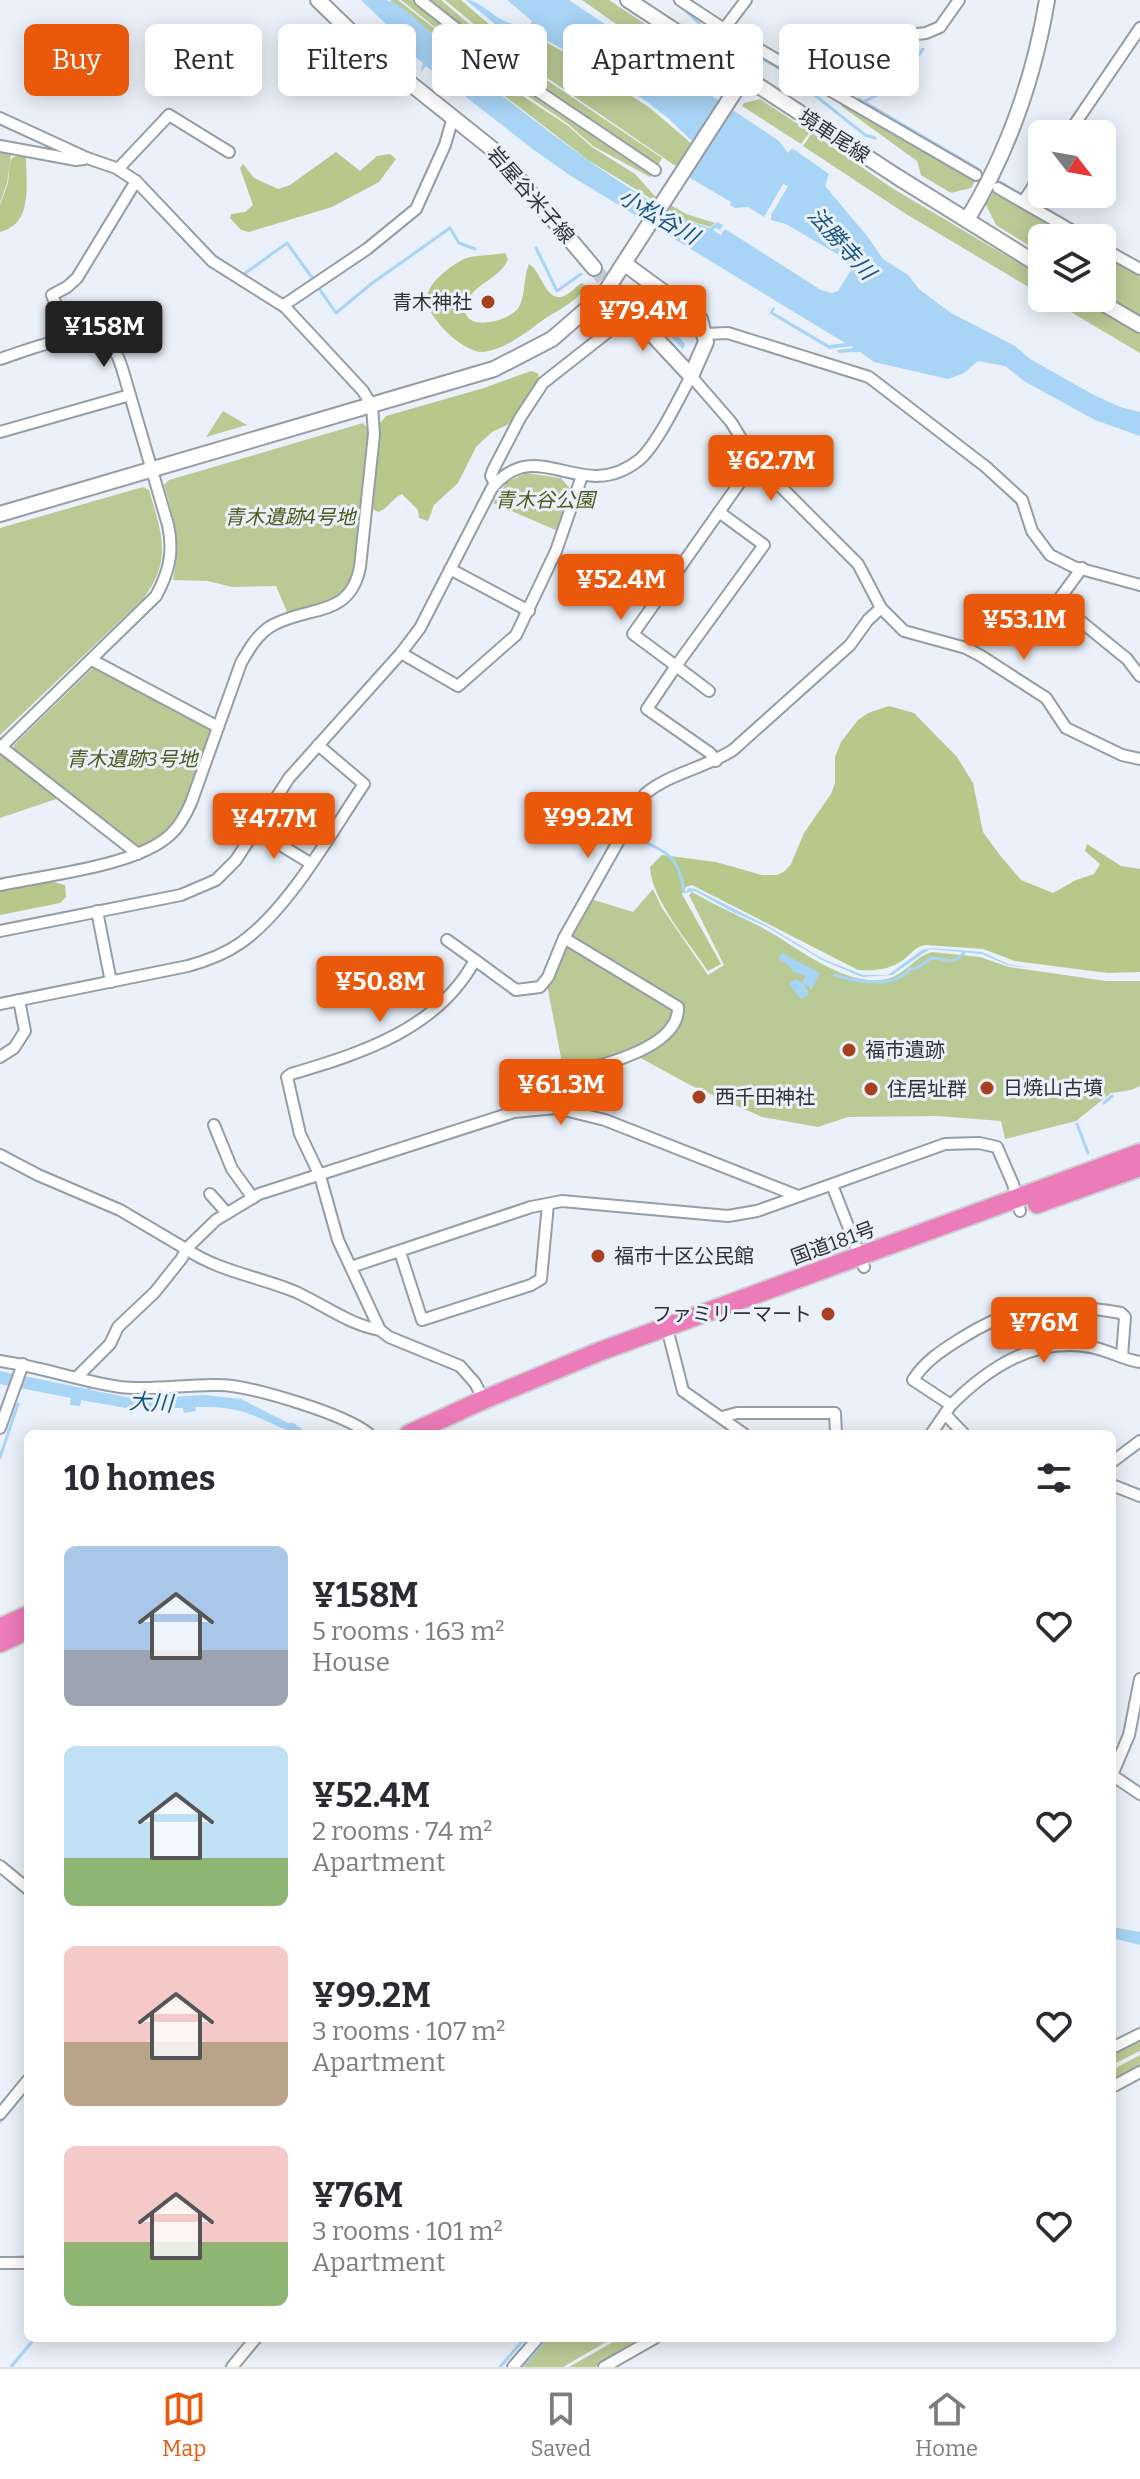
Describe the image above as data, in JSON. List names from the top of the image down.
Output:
{
  "streets": {
    "highway": ["国道181号"],
    "main road": ["境車尾線", "岩屋谷米子線"]
  },
  "water": ["小松谷川", "法勝寺川", "大川"],
  "parks": ["青木谷公園", "青木遺跡4号地", "青木遺跡3号地"],
  "places": [
    "青木神社",
    "福市遺跡",
    "日焼山古墳",
    "住居址群",
    "西千田神社",
    "福市十区公民館",
    "ファミリーマート"
  ],
  "north": "bottom right",
  "page": {
    "chip": [
      "Buy",
      "Rent",
      "Filters",
      "New",
      "Apartment",
      "House"
    ],
    "price": [
      "¥79.4M",
      "¥158M",
      "¥62.7M",
      "¥52.4M",
      "¥53.1M",
      "¥99.2M",
      "¥47.7M",
      "¥50.8M",
      "¥61.3M",
      "¥76M"
    ],
    "heading": "10 homes",
    "list": [
      {
        "name": "¥158M",
        "note": "5 rooms · 163 m² · House"
      },
      {
        "name": "¥52.4M",
        "note": "2 rooms · 74 m² · Apartment"
      },
      {
        "name": "¥99.2M",
        "note": "3 rooms · 107 m² · Apartment"
      },
      {
        "name": "¥76M",
        "note": "3 rooms · 101 m² · Apartment"
      }
    ],
    "tabs": ["Map", "Saved", "Home"]
  }
}
